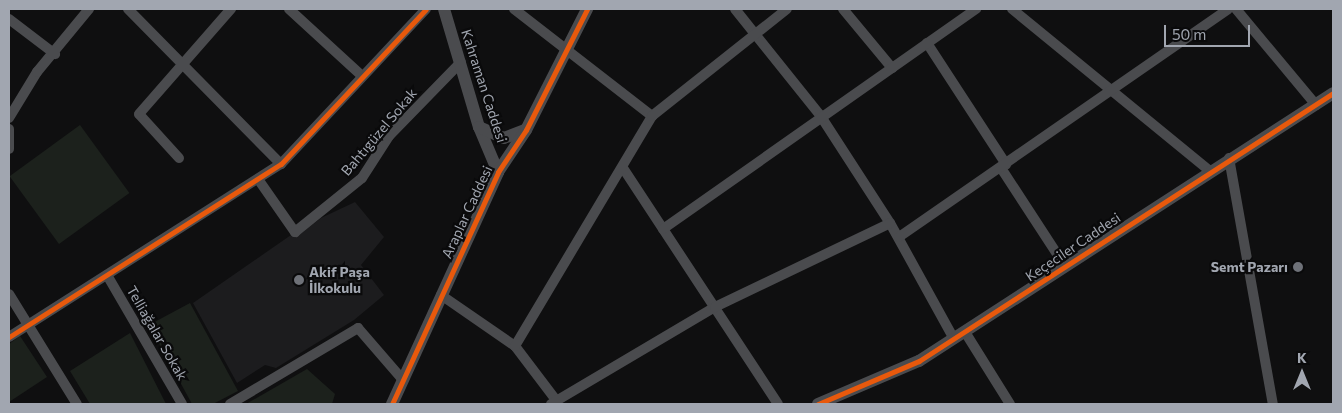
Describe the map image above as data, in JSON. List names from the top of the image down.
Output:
{
  "streets": {
    "street": [
      "Kahraman Caddesi",
      "Bahtıgüzel Sokak",
      "Araplar Caddesi",
      "Keçeciler Caddesi",
      "Telliağalar Sokak"
    ]
  },
  "crossings": [
    ["Kahraman Caddesi", "Bahtıgüzel Sokak"],
    ["Kahraman Caddesi", "Araplar Caddesi"]
  ],
  "places": ["Semt Pazarı", "Akif Paşa İlkokulu"],
  "scale_bar": "50 m",
  "north": "top"
}
